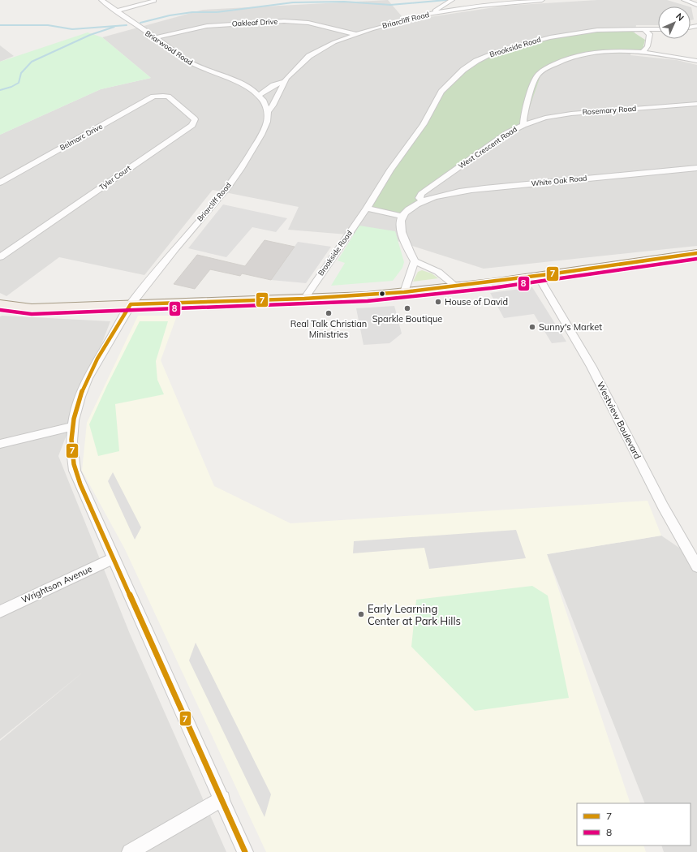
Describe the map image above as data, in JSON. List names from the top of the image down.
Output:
{
  "streets": {
    "street": [
      "Briarcliff Road",
      "Oakleaf Drive",
      "Brookside Road",
      "Briarwood Road",
      "Rosemary Road",
      "Belmarc Drive",
      "West Crescent Road",
      "Tyler Court",
      "White Oak Road",
      "Westview Boulevard",
      "Wrightson Avenue"
    ]
  },
  "crossings": [
    ["Briarcliff Road", "Oakleaf Drive"],
    ["Briarcliff Road", "Briarwood Road"],
    ["Briarcliff Road", "Wrightson Avenue"],
    ["Oakleaf Drive", "Briarwood Road"],
    ["Rosemary Road", "West Crescent Road"],
    ["Belmarc Drive", "Tyler Court"],
    ["West Crescent Road", "White Oak Road"]
  ],
  "places": [
    "House of David",
    "Sparkle Boutique",
    "Real Talk Christian Ministries",
    "Sunny's Market",
    "Early Learning Center at Park Hills"
  ],
  "lines": ["transit line 7", "transit line 8"],
  "legend": ["7", "8"],
  "north": "top right"
}
